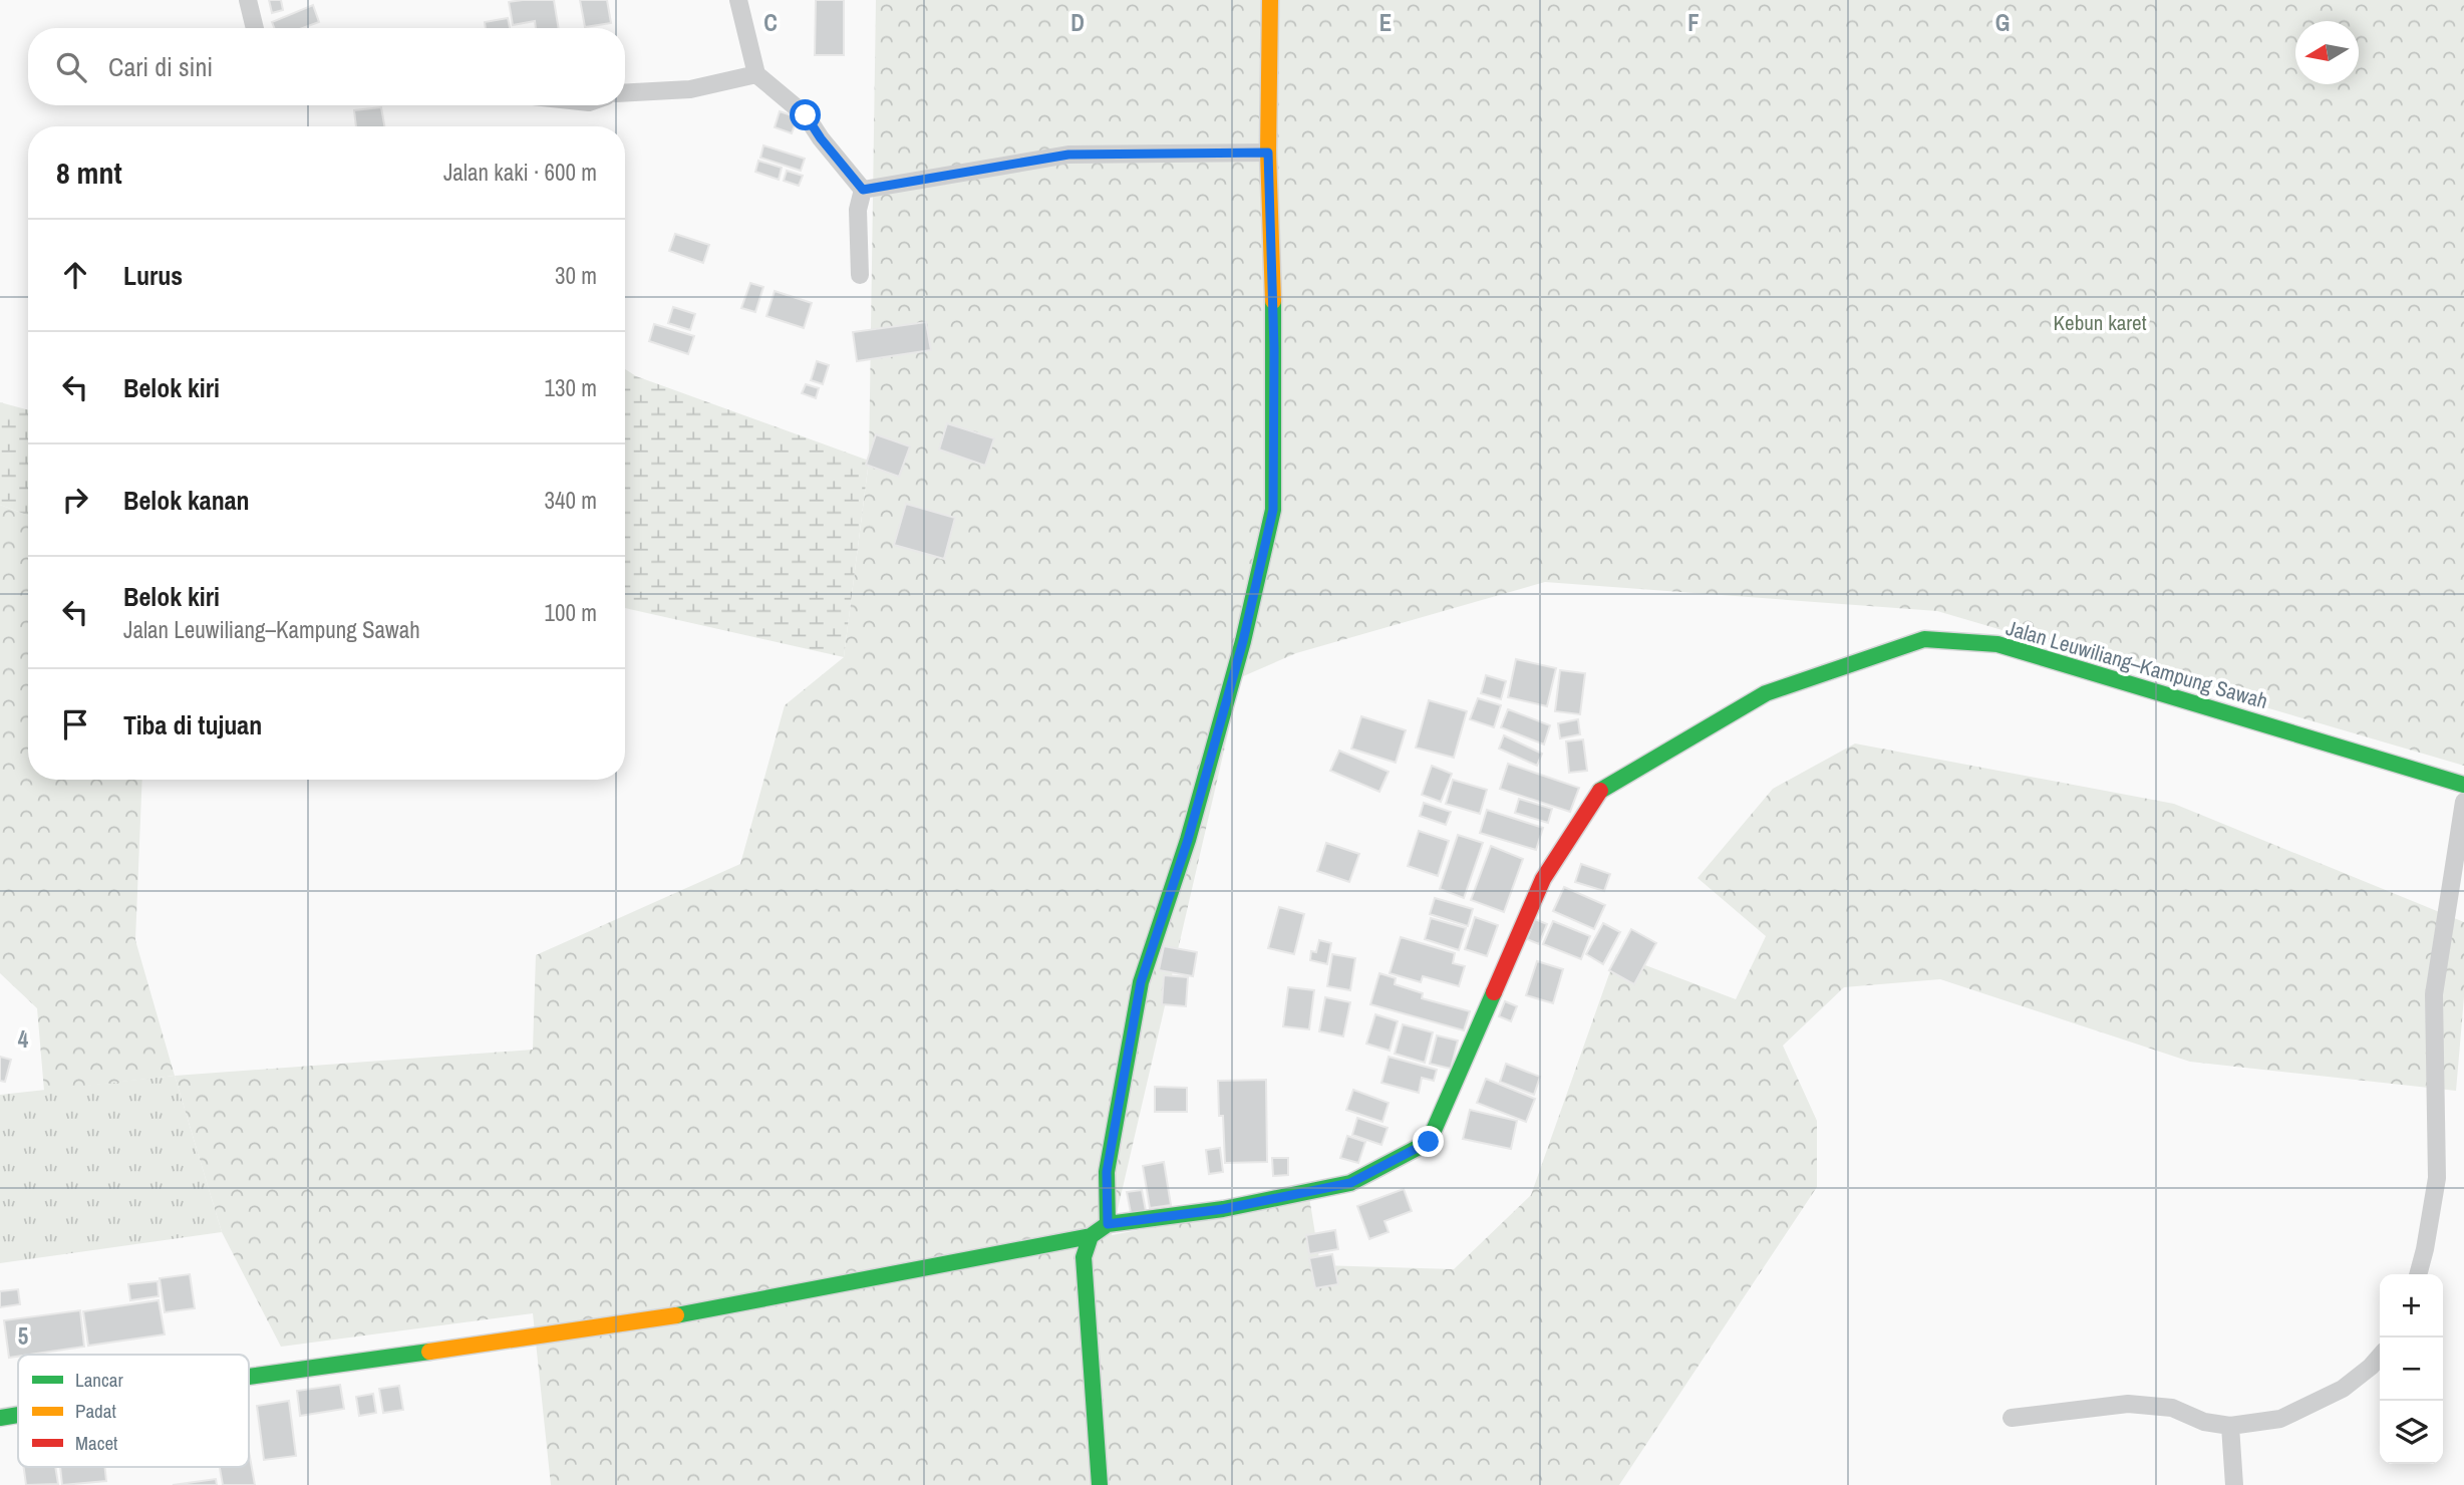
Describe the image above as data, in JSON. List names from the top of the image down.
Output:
{
  "streets": {
    "street": ["Jalan Leuwiliang–Kampung Sawah"]
  },
  "parks": ["Kebun karet"],
  "legend": ["Lancar", "Padat", "Macet"],
  "north": "left",
  "page": {
    "search": "Cari di sini",
    "heading": ["8 mnt", "Jalan kaki · 600 m"],
    "list": [
      ["Lurus", "30 m"],
      ["Belok kiri", "130 m"],
      ["Belok kanan", "340 m"],
      ["Belok kiri", "Jalan Leuwiliang–Kampung Sawah", "100 m"],
      "Tiba di tujuan"
    ],
    "map_buttons": ["+", "−"]
  },
  "grid": {
    "columns": [
      "C",
      "D",
      "E",
      "F",
      "G"
    ],
    "rows": ["4", "5"]
  }
}
